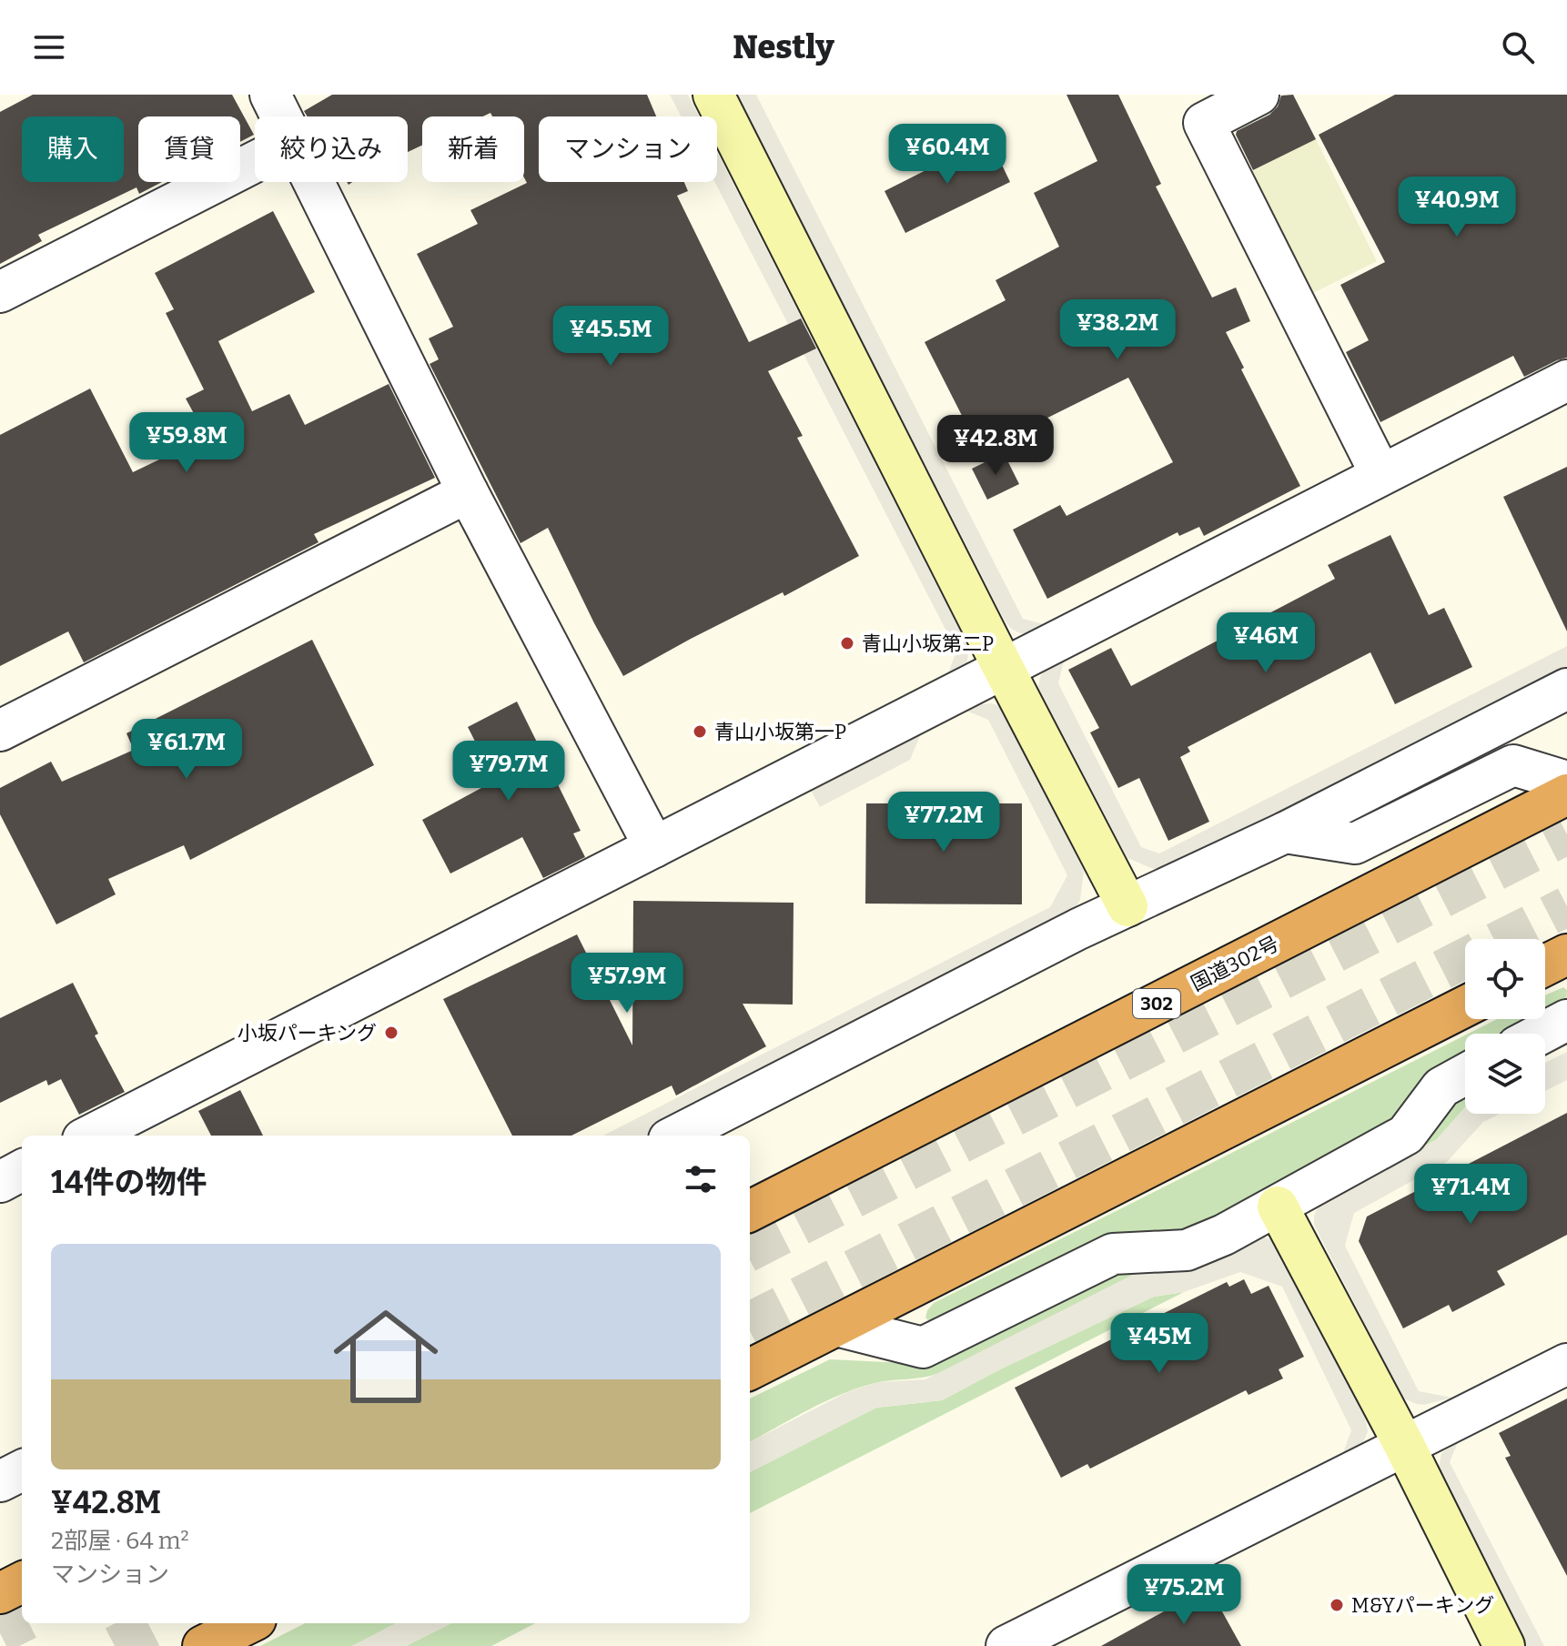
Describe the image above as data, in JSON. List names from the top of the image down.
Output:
{
  "streets": {
    "highway": ["国道302号", "302"]
  },
  "places": [
    "青山小坂第二P",
    "青山小坂第一P",
    "小坂パーキング",
    "M&Yパーキング"
  ],
  "page": {
    "header": "Nestly",
    "chip": [
      "購入",
      "賃貸",
      "絞り込み",
      "新着",
      "マンション"
    ],
    "price": [
      "¥60.4M",
      "¥40.9M",
      "¥38.2M",
      "¥45.5M",
      "¥59.8M",
      "¥42.8M",
      "¥46M",
      "¥61.7M",
      "¥79.7M",
      "¥77.2M",
      "¥57.9M",
      "¥71.4M",
      "¥45M",
      "¥75.2M"
    ],
    "heading": "14件の物件",
    "list": [
      {
        "name": "¥42.8M",
        "note": "2部屋 · 64 m² · マンション"
      }
    ]
  }
}
